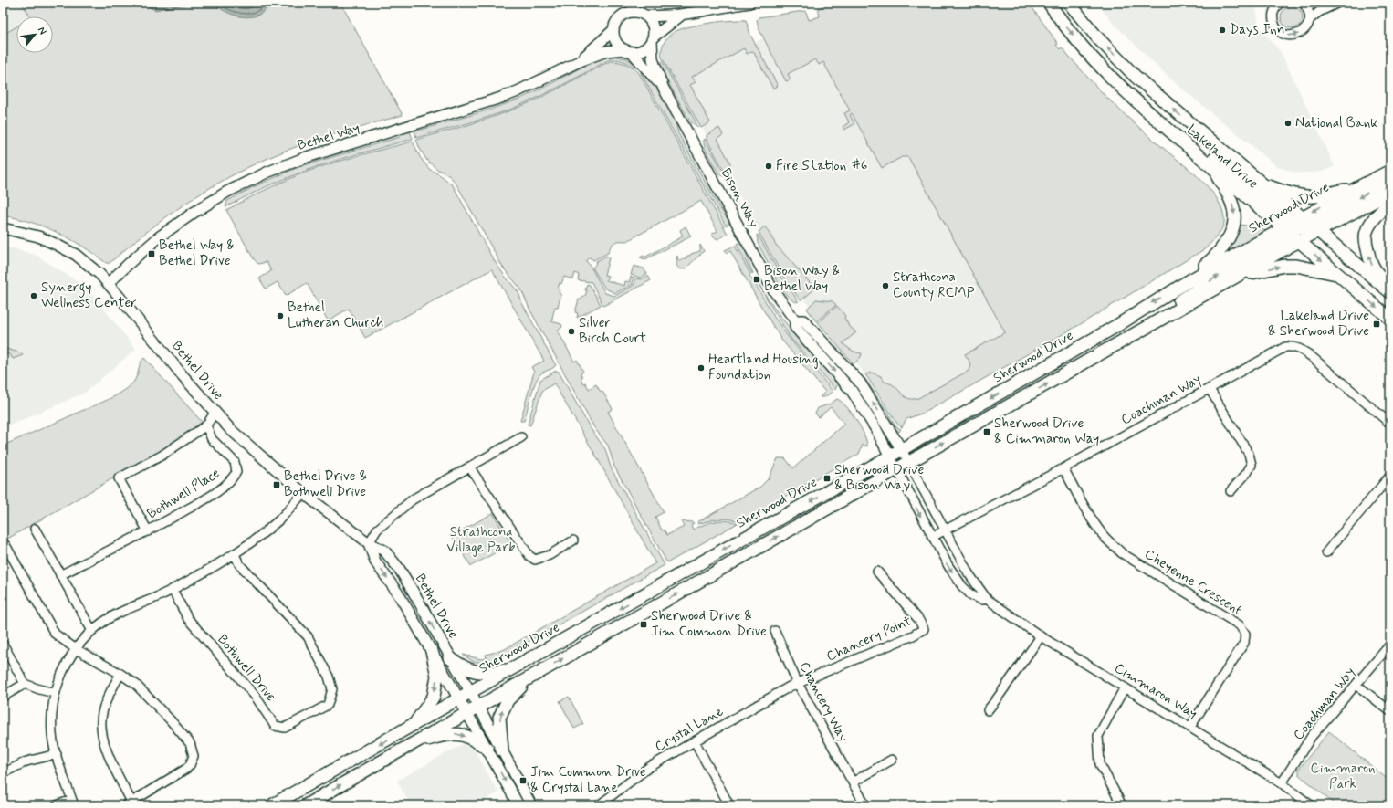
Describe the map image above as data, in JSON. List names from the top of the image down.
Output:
{
  "streets": {
    "main road": ["Lakeland Drive", "Sherwood Drive"],
    "street": [
      "Bethel Way",
      "Bison Way",
      "Bethel Drive",
      "Coachman Way",
      "Bothwell Place",
      "Cheyenne Crescent",
      "Chancery Point",
      "Bothwell Drive",
      "Cimmaron Way",
      "Chancery Way",
      "Crystal Lane"
    ]
  },
  "crossings": [
    ["Bethel Way", "Bison Way"],
    ["Bethel Way", "Bethel Drive"],
    ["Lakeland Drive", "Sherwood Drive"],
    ["Bison Way", "Sherwood Drive"],
    ["Bison Way", "Cimmaron Way"],
    ["Sherwood Drive", "Bethel Drive"],
    ["Sherwood Drive", "Cimmaron Way"],
    ["Bethel Drive", "Bothwell Place"],
    ["Coachman Way", "Cheyenne Crescent"],
    ["Coachman Way", "Cimmaron Way"],
    ["Cheyenne Crescent", "Cimmaron Way"],
    ["Chancery Point", "Chancery Way"],
    ["Chancery Point", "Crystal Lane"],
    ["Chancery Way", "Crystal Lane"]
  ],
  "parks": ["Strathcona Village Park", "Cimmaron Park"],
  "places": {
    "other": [
      "Days Inn",
      "National Bank",
      "Fire Station #6",
      "Strathcona County RCMP",
      "Synergy Wellness Center",
      "Bethel Lutheran Church",
      "Silver Birch Court",
      "Heartland Housing Foundation"
    ],
    "transit": [
      "Bethel Way & Bethel Drive",
      "Bison Way & Bethel Way",
      "Lakeland Drive & Sherwood Drive",
      "Sherwood Drive & Cimmaron Way",
      "Sherwood Drive & Bison Way",
      "Bethel Drive & Bothwell Drive",
      "Sherwood Drive & Jim Common Drive",
      "Jim Common Drive & Crystal Lane"
    ]
  },
  "north": "top right"
}
